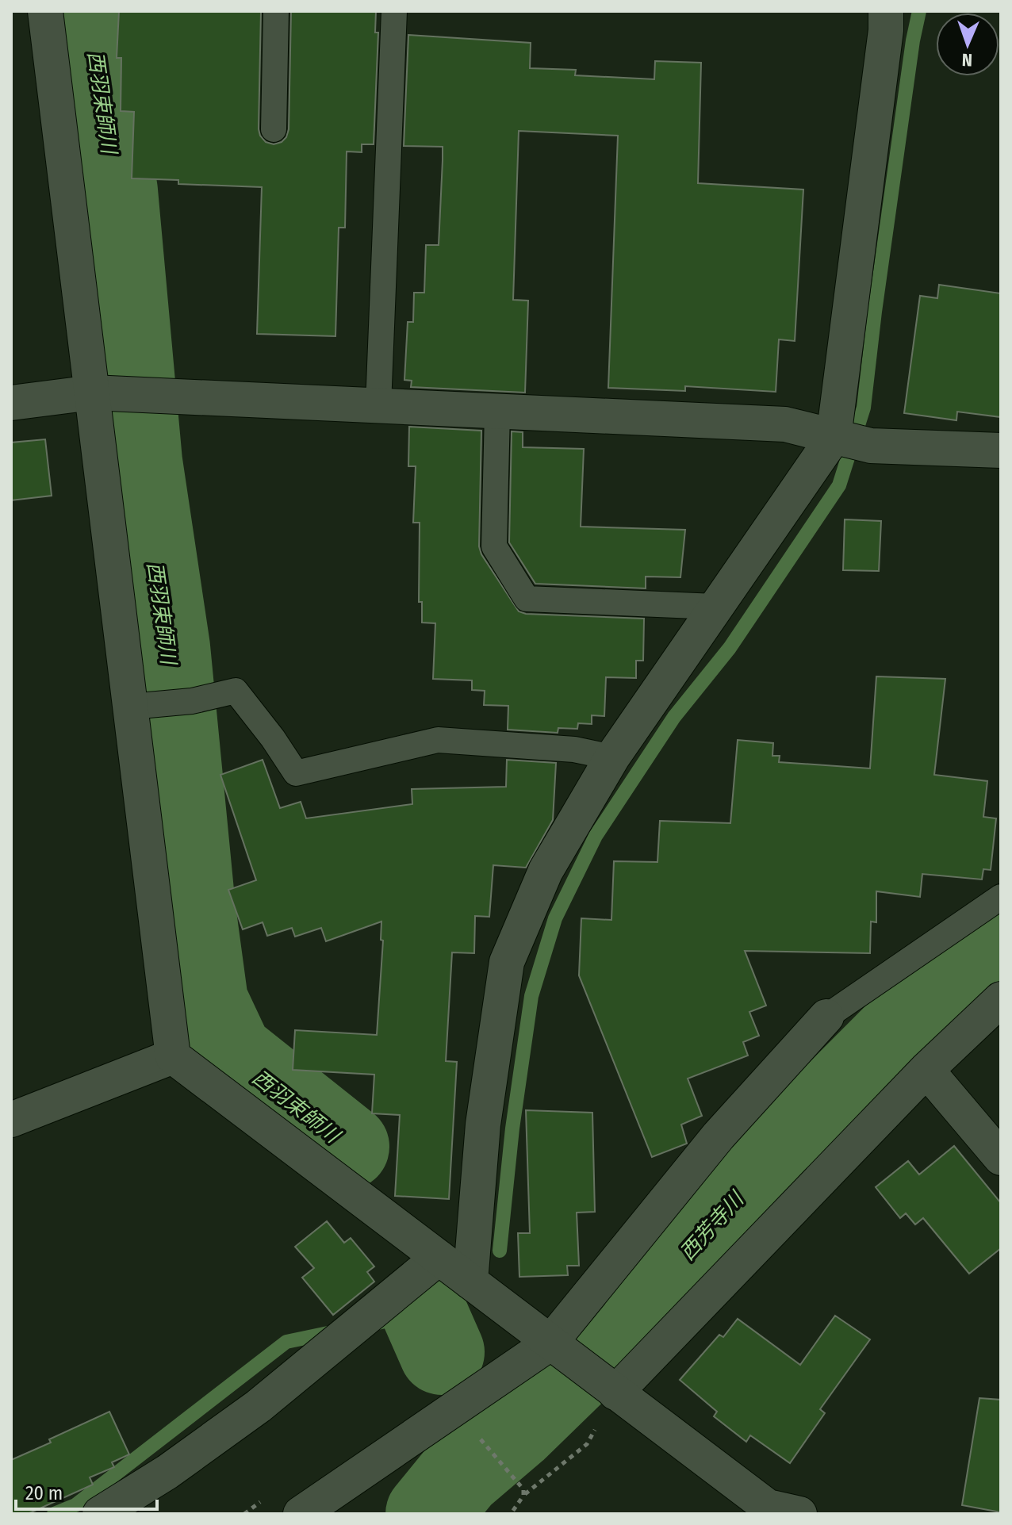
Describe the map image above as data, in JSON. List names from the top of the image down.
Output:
{
  "water": ["西羽束師川", "西芳寺川"],
  "scale_bar": "20 m",
  "north": "bottom"
}
